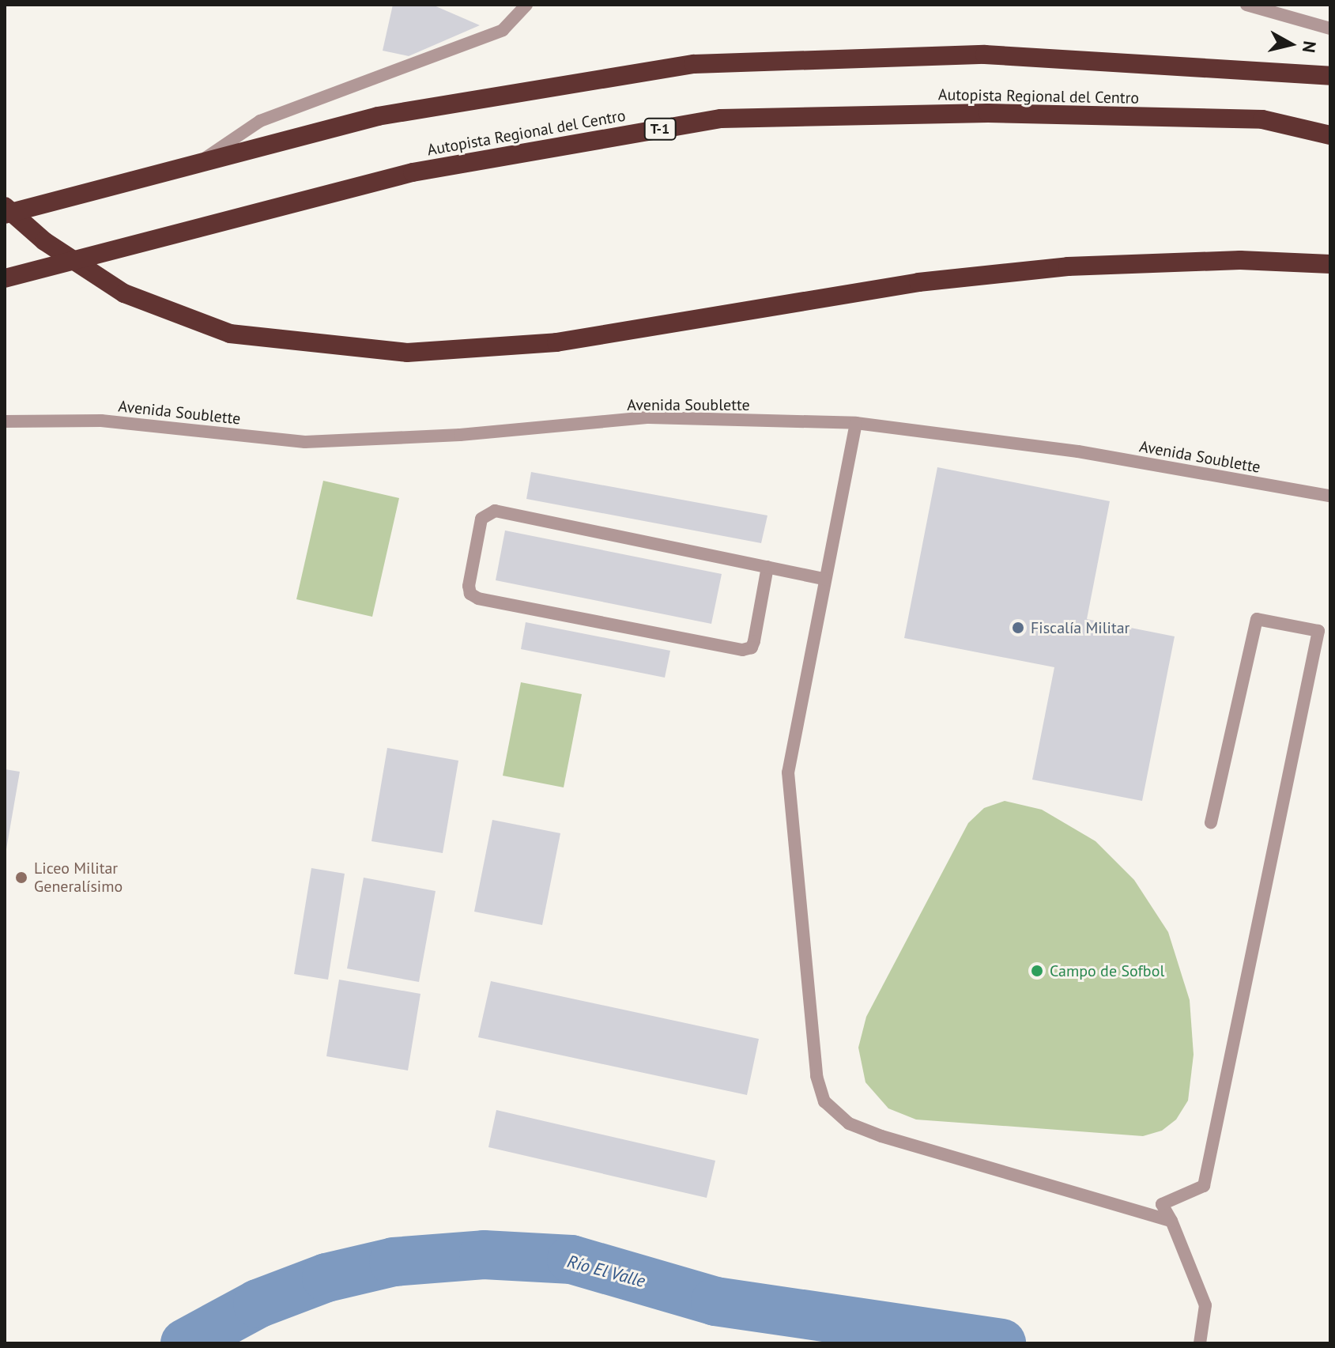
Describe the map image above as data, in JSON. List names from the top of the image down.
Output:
{
  "streets": {
    "highway": ["Autopista Regional del Centro", "T-1"],
    "lane": ["Avenida Soublette"]
  },
  "water": ["Río El Valle"],
  "places": ["Fiscalía Militar", "Liceo Militar Generalísimo", "Campo de Sofbol"],
  "north": "right"
}
